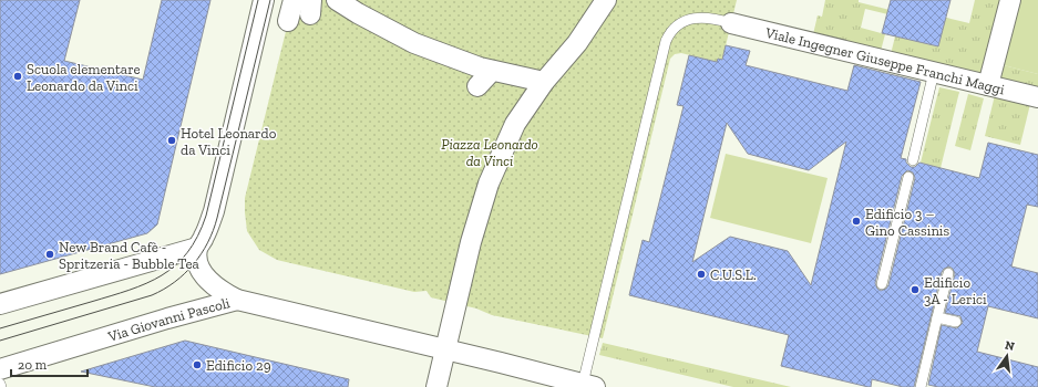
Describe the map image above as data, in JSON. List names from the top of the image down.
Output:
{
  "streets": {
    "street": ["Viale Ingegner Giuseppe Franchi Maggi", "Via Giovanni Pascoli"]
  },
  "parks": ["Piazza Leonardo da Vinci"],
  "places": [
    "Scuola elementare Leonardo da Vinci",
    "Hotel Leonardo da Vinci",
    "Edificio 3 – Gino Cassinis",
    "New Brand Cafè - Spritzeria - Bubble Tea",
    "C.U.S.L.",
    "Edificio 3A - Lerici",
    "Edificio 29"
  ],
  "scale_bar": "20 m",
  "north": "top"
}
